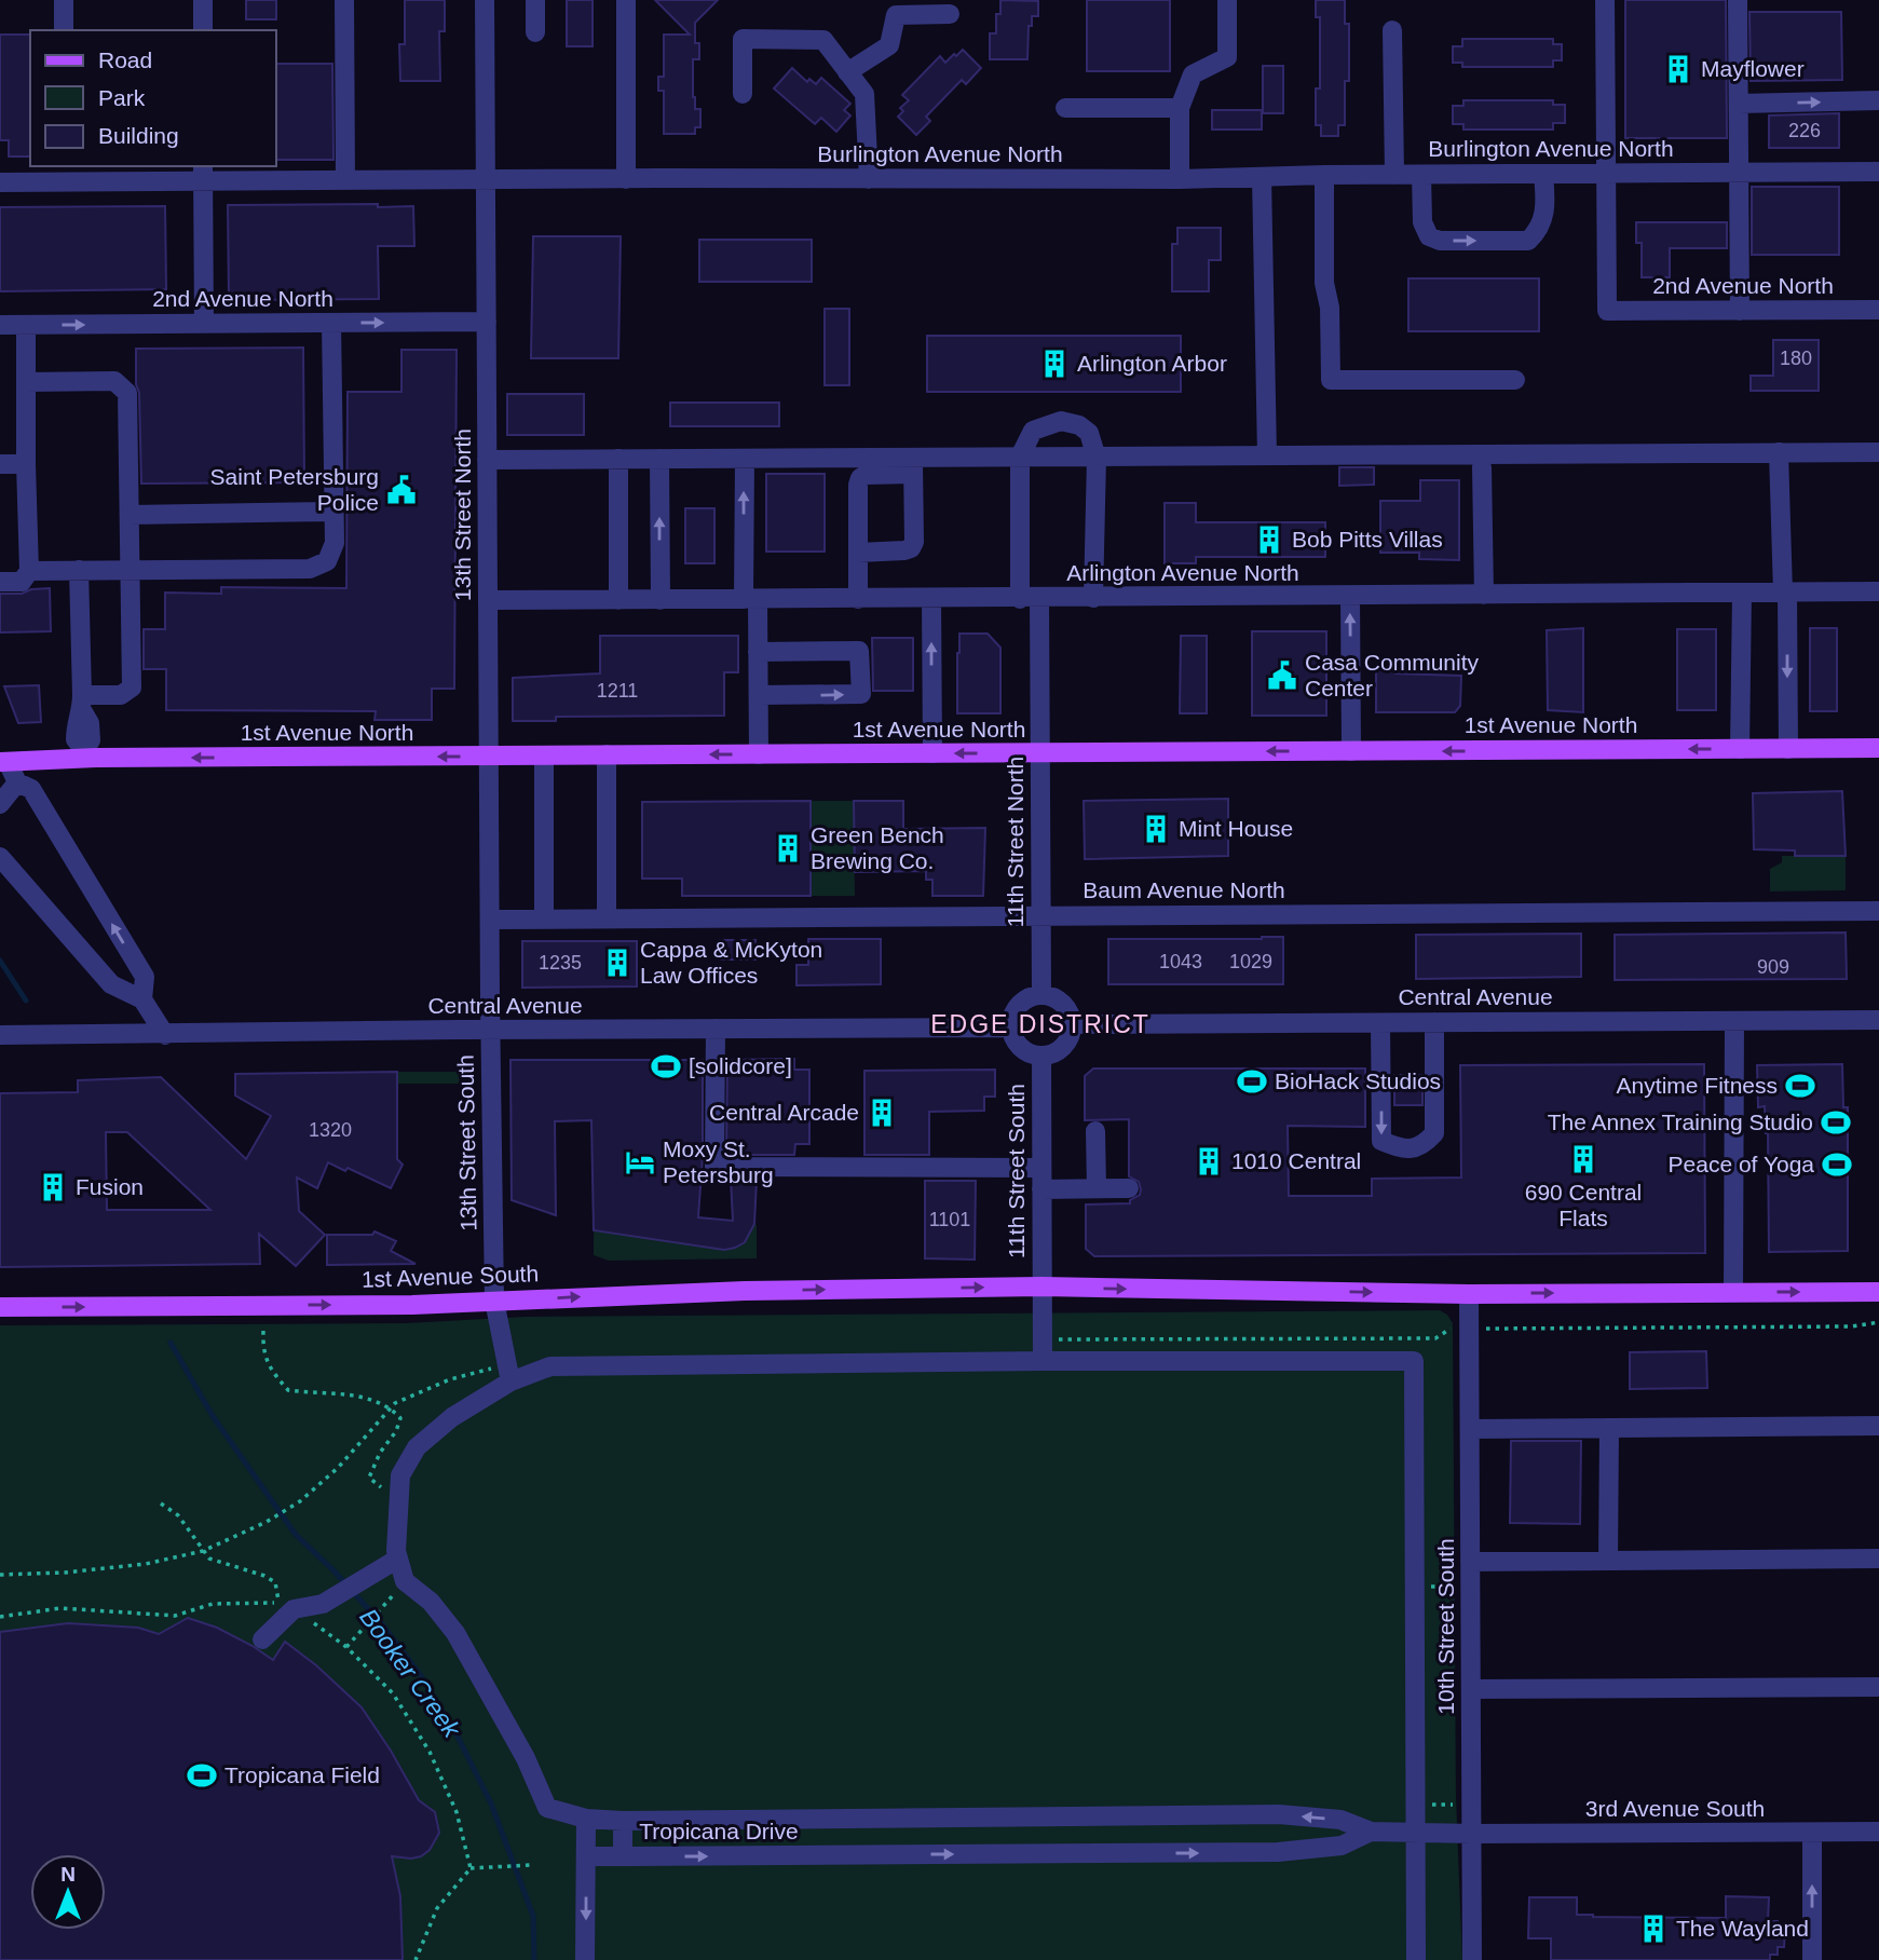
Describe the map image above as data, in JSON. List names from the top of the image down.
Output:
{
  "streets": {
    "main road": ["1st Avenue North", "1st Avenue South"],
    "street": [
      "Burlington Avenue North",
      "2nd Avenue North",
      "13th Street North",
      "Arlington Avenue North",
      "11th Street North",
      "Baum Avenue North",
      "Central Avenue",
      "13th Street South",
      "11th Street South",
      "10th Street South",
      "3rd Avenue South",
      "Tropicana Drive"
    ]
  },
  "crossings": [
    ["Burlington Avenue North", "2nd Avenue North"],
    ["Burlington Avenue North", "13th Street North"],
    ["2nd Avenue North", "13th Street North"],
    ["13th Street North", "Arlington Avenue North"],
    ["13th Street North", "1st Avenue North"],
    ["13th Street North", "Baum Avenue North"],
    ["13th Street North", "Central Avenue"],
    ["13th Street North", "13th Street South"],
    ["Arlington Avenue North", "11th Street North"],
    ["1st Avenue North", "11th Street North"],
    ["11th Street North", "Baum Avenue North"],
    ["11th Street North", "Central Avenue"],
    ["11th Street North", "11th Street South"],
    ["Central Avenue", "13th Street South"],
    ["Central Avenue", "11th Street South"],
    ["13th Street South", "1st Avenue South"],
    ["11th Street South", "1st Avenue South"],
    ["1st Avenue South", "10th Street South"],
    ["10th Street South", "3rd Avenue South"],
    ["10th Street South", "Tropicana Drive"],
    ["3rd Avenue South", "Tropicana Drive"]
  ],
  "one_way": ["2nd Avenue North", "1st Avenue North", "1st Avenue South"],
  "districts": ["EDGE DISTRICT"],
  "water": ["Booker Creek"],
  "places": {
    "building": [
      "Mayflower",
      "Arlington Arbor",
      "Bob Pitts Villas",
      "Mint House",
      "Green Bench Brewing Co.",
      "Cappa & McKyton Law Offices",
      "Central Arcade",
      "690 Central Flats",
      "1010 Central",
      "Fusion",
      "The Wayland"
    ],
    "public building": ["Saint Petersburg Police", "Casa Community Center"],
    "sports": [
      "[solidcore]",
      "BioHack Studios",
      "Anytime Fitness",
      "The Annex Training Studio",
      "Peace of Yoga",
      "Tropicana Field"
    ],
    "hotel": ["Moxy St. Petersburg"]
  },
  "house_numbers": [
    "226",
    "180",
    "1211",
    "1043",
    "1029",
    "1235",
    "909",
    "1320",
    "1101"
  ],
  "legend": ["Road", "Park", "Building"],
  "north": "top"
}
